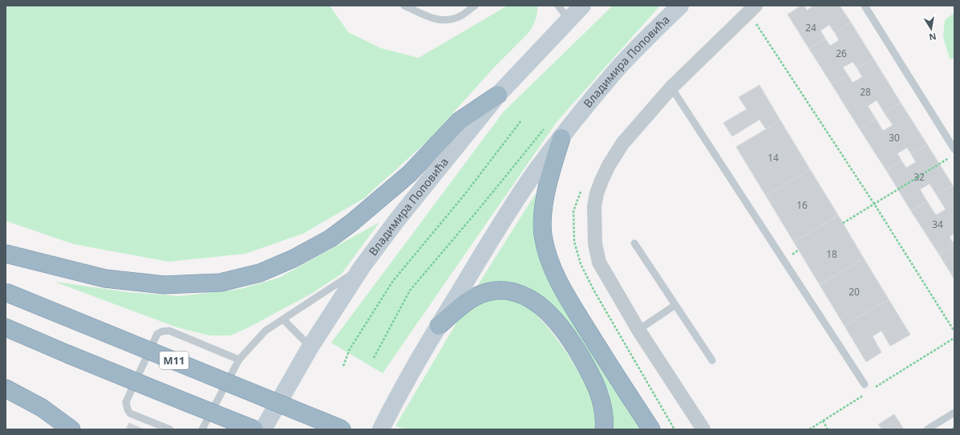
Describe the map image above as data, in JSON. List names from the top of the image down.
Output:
{
  "streets": {
    "highway": ["M11"],
    "main road": ["Владимира Поповића"]
  },
  "house_numbers": [
    "24",
    "26",
    "28",
    "30",
    "14",
    "32",
    "16",
    "34",
    "18",
    "20"
  ],
  "north": "bottom"
}
